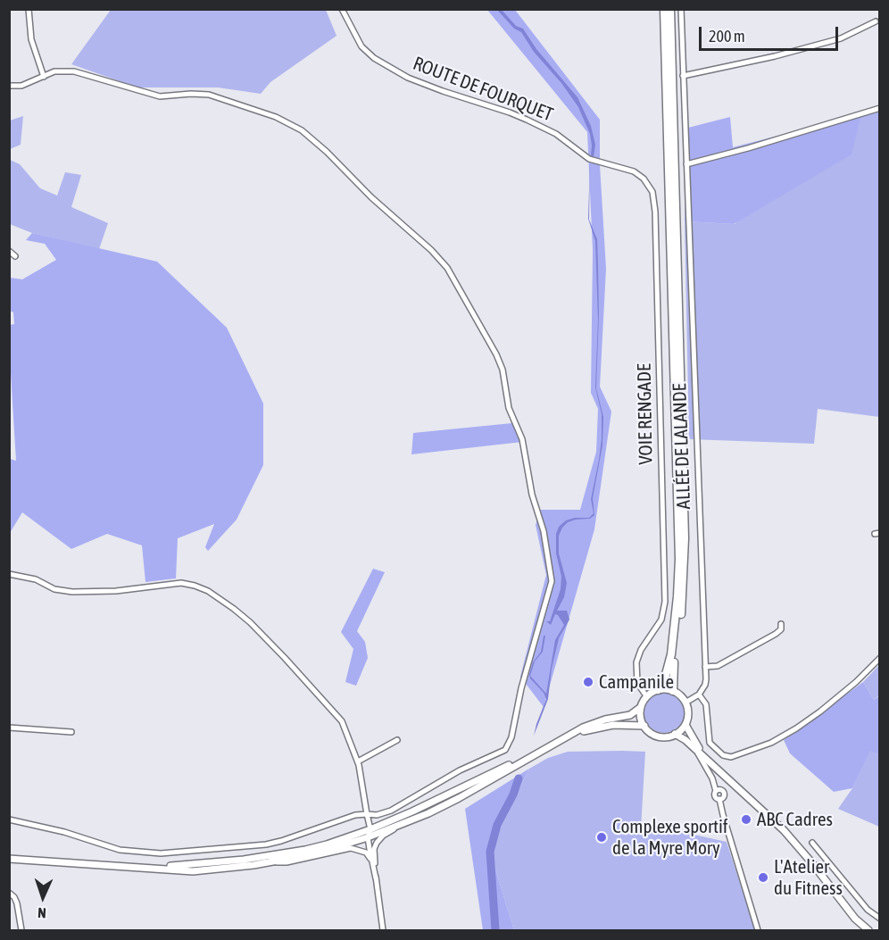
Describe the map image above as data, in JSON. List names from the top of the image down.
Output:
{
  "streets": {
    "street": ["ROUTE DE FOURQUET", "VOIE RENGADE", "ALLÉE DE LALANDE"]
  },
  "crossings": [
    ["ROUTE DE FOURQUET", "VOIE RENGADE"]
  ],
  "places": [
    "Campanile",
    "ABC Cadres",
    "Complexe sportif de la Myre Mory",
    "L'Atelier du Fitness"
  ],
  "scale_bar": "200 m",
  "north": "bottom"
}
